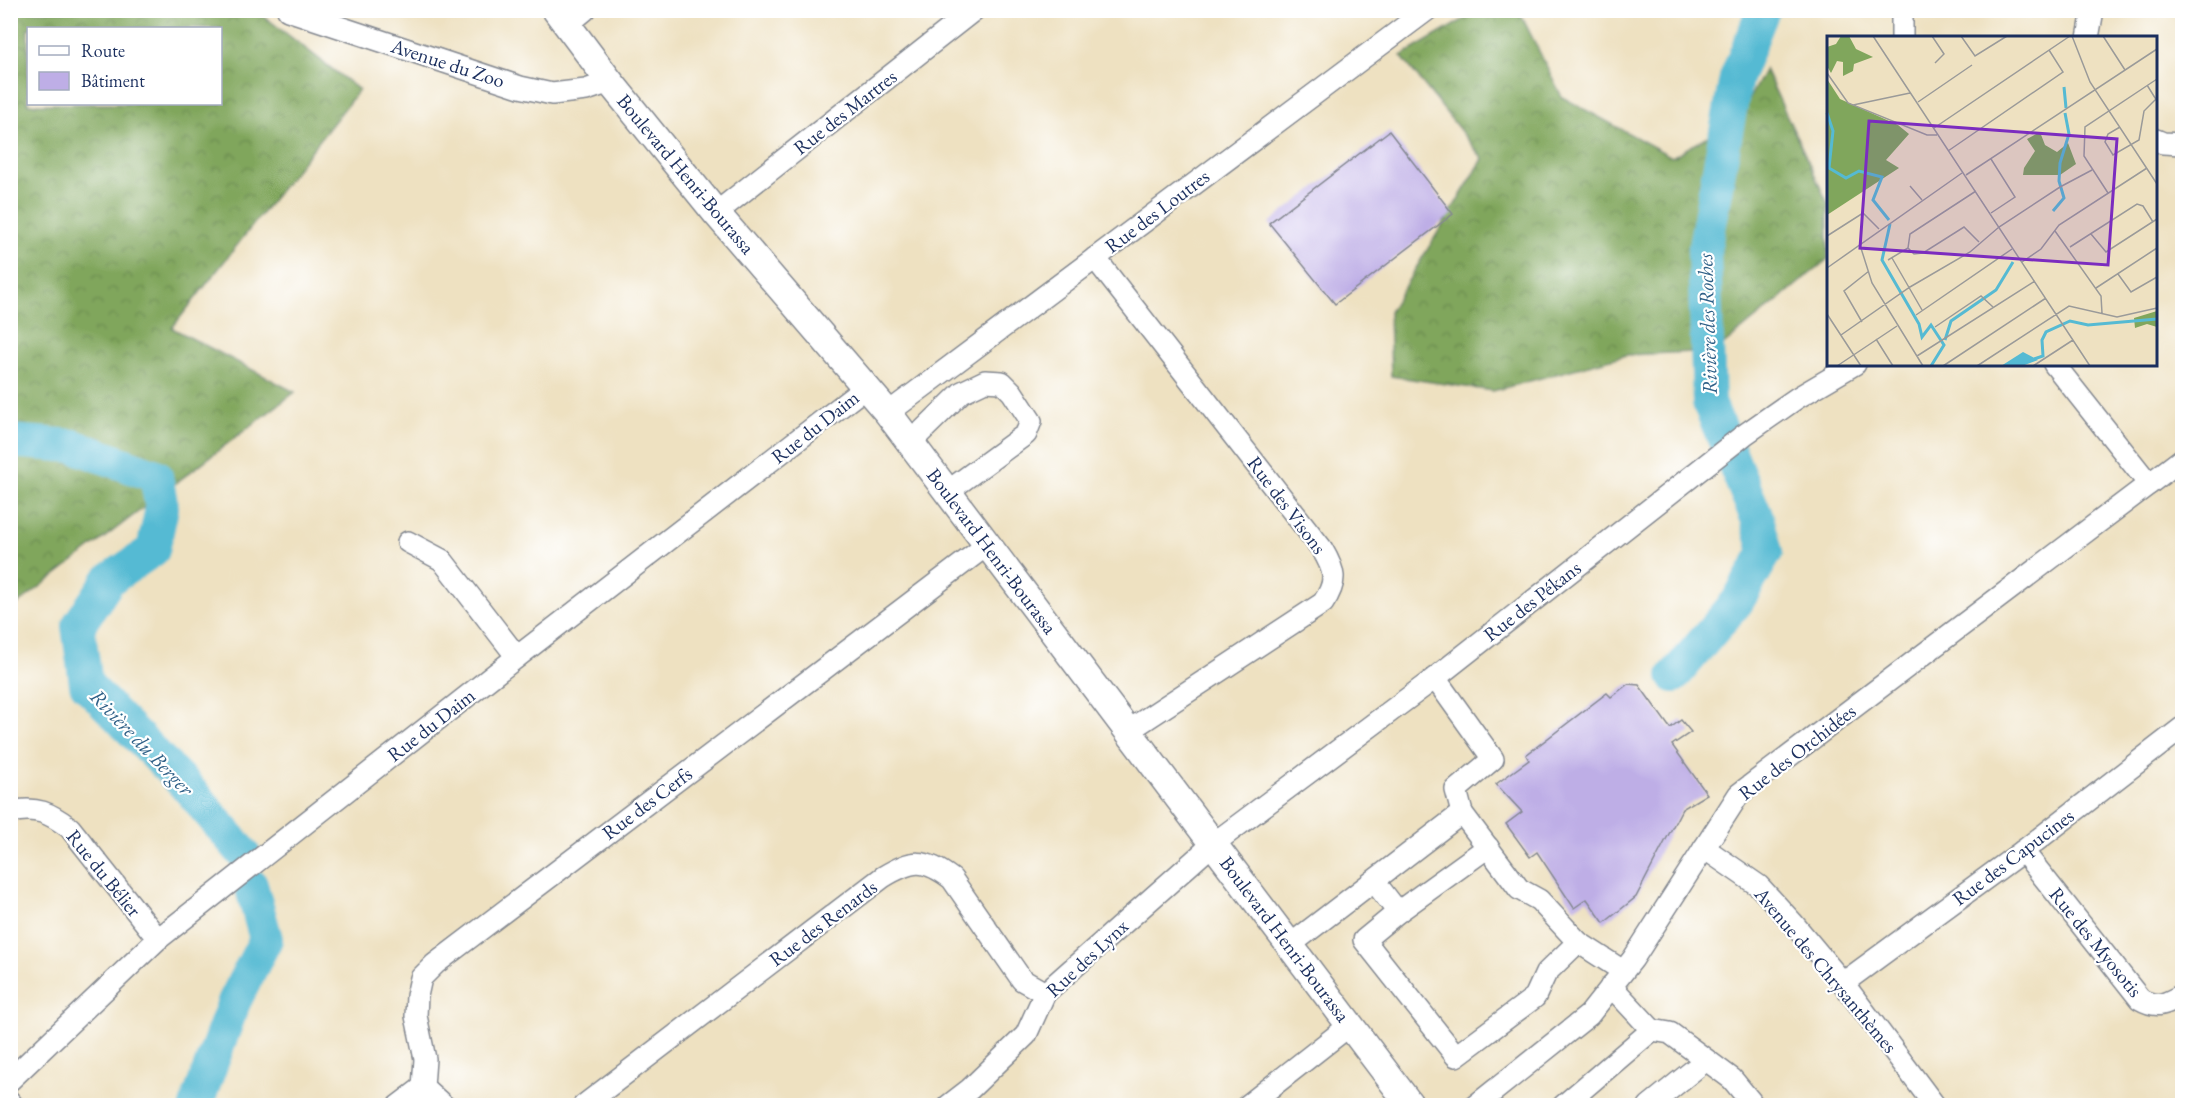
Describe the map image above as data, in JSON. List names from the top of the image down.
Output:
{
  "streets": {
    "main road": ["Boulevard Henri-Bourassa"],
    "street": [
      "Avenue du Zoo",
      "Rue des Martres",
      "Rue des Loutres",
      "Rue du Daim",
      "Rue des Visons",
      "Rue des Pékans",
      "Rue des Orchidées",
      "Rue des Cerfs",
      "Rue des Capucines",
      "Rue du Bélier",
      "Rue des Renards",
      "Rue des Myosotis",
      "Rue des Lynx",
      "Avenue des Chrysanthèmes"
    ]
  },
  "crossings": [
    ["Avenue du Zoo", "Boulevard Henri-Bourassa"],
    ["Rue des Martres", "Boulevard Henri-Bourassa"],
    ["Boulevard Henri-Bourassa", "Rue des Loutres"],
    ["Boulevard Henri-Bourassa", "Rue du Daim"],
    ["Boulevard Henri-Bourassa", "Rue des Visons"],
    ["Boulevard Henri-Bourassa", "Rue des Pékans"],
    ["Boulevard Henri-Bourassa", "Rue des Cerfs"],
    ["Boulevard Henri-Bourassa", "Rue des Lynx"],
    ["Rue des Loutres", "Rue des Visons"],
    ["Rue du Daim", "Rue du Bélier"],
    ["Rue des Pékans", "Rue des Lynx"],
    ["Rue des Orchidées", "Avenue des Chrysanthèmes"],
    ["Rue des Capucines", "Rue des Myosotis"],
    ["Rue des Capucines", "Avenue des Chrysanthèmes"],
    ["Rue des Renards", "Rue des Lynx"]
  ],
  "water": ["Rivière des Roches", "Rivière du Berger"],
  "legend": ["Route", "Bâtiment"]
}
